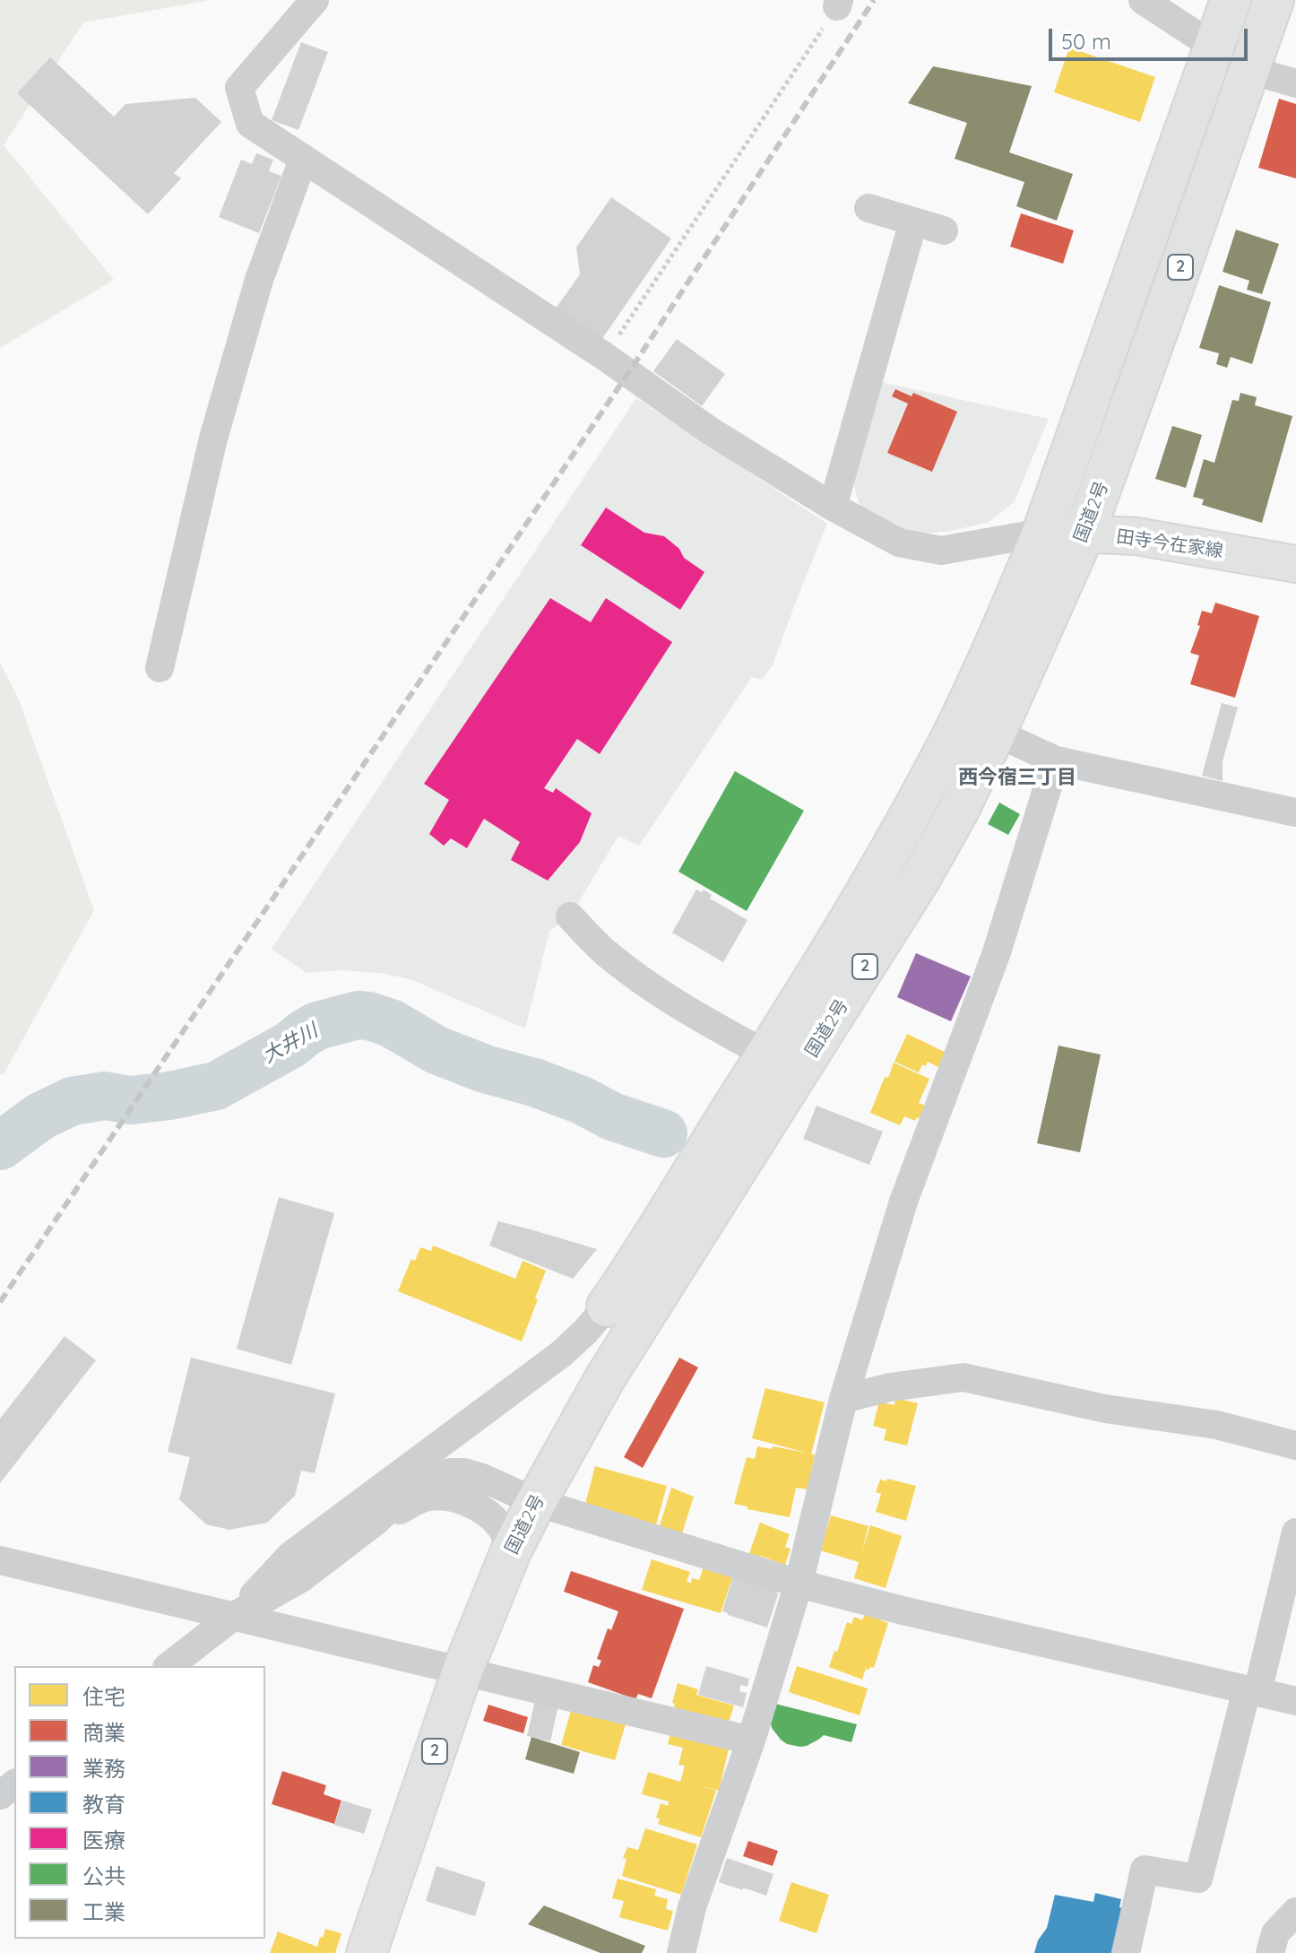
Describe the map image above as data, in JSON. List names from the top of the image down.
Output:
{
  "streets": {
    "highway": ["2", "国道2号"],
    "main road": ["田寺今在家線"]
  },
  "crossings": [
    ["国道2号", "田寺今在家線"]
  ],
  "districts": ["西今宿三丁目"],
  "water": ["大井川"],
  "legend": [
    "住宅",
    "商業",
    "業務",
    "教育",
    "医療",
    "公共",
    "工業"
  ],
  "scale_bar": "50 m"
}
